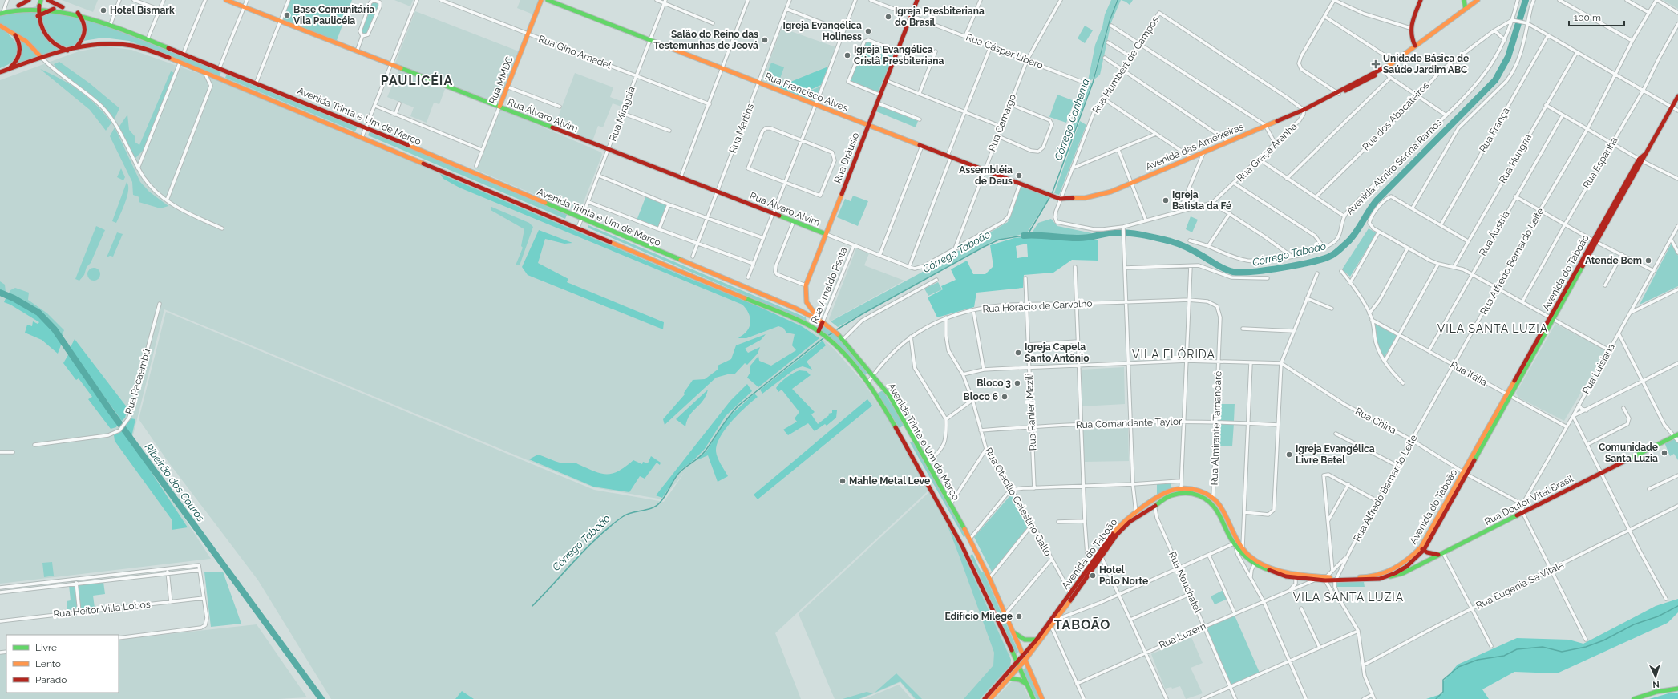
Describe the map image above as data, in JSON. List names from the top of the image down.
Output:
{
  "streets": {
    "main road": [
      "Rua MMDC",
      "Rua Francisco Alves",
      "Rua Álvaro Alvim",
      "Avenida Trinta e Um de Março",
      "Avenida das Ameixeiras",
      "Rua Dráusio",
      "Avenida do Taboão",
      "Rua Arnaldo Psota",
      "Rua Doutor Vital Brasil"
    ],
    "street": [
      "Rua Cásper Libero",
      "Rua Gino Amadel",
      "Rua Humbert de Campos",
      "Rua Miragaia",
      "Rua dos Abacateiros",
      "Rua Camargo",
      "Rua Martins",
      "Rua França",
      "Rua Graça Aranha",
      "Rua Hungria",
      "Rua Espanha",
      "Avenida Almiro Senna Ramos",
      "Rua Áustria",
      "Rua Alfredo Bernardo Leite",
      "Rua Horácio de Carvalho",
      "Rua Luisiana",
      "Rua Itália",
      "Rua Pacaembú",
      "Rua Ranieri Mazili",
      "Rua China",
      "Rua Comandante Taylor",
      "Rua Almirante Tamandaré",
      "Rua Otacílio Celestino Gallo",
      "Rua Neuchatel",
      "Rua Eugenia Sa Vitale",
      "Rua Heitor Villa Lobos",
      "Rua Luzern"
    ]
  },
  "crossings": [
    ["Rua Cásper Libero", "Rua Camargo"],
    ["Rua Cásper Libero", "Rua Dráusio"],
    ["Rua Gino Amadel", "Rua MMDC"],
    ["Rua Gino Amadel", "Rua Miragaia"],
    ["Rua Humbert de Campos", "Rua Francisco Alves"],
    ["Rua Humbert de Campos", "Avenida das Ameixeiras"],
    ["Rua Humbert de Campos", "Rua Graça Aranha"],
    ["Rua MMDC", "Rua Álvaro Alvim"],
    ["Rua Francisco Alves", "Rua Miragaia"],
    ["Rua Francisco Alves", "Rua Camargo"],
    ["Rua Francisco Alves", "Rua Martins"],
    ["Rua Francisco Alves", "Avenida das Ameixeiras"],
    ["Rua Francisco Alves", "Rua Dráusio"],
    ["Rua Miragaia", "Rua Álvaro Alvim"],
    ["Rua Miragaia", "Avenida Trinta e Um de Março"],
    ["Rua Álvaro Alvim", "Rua Martins"],
    ["Rua Álvaro Alvim", "Rua Dráusio"],
    ["Rua Álvaro Alvim", "Rua Arnaldo Psota"],
    ["Avenida Trinta e Um de Março", "Rua Dráusio"],
    ["Avenida Trinta e Um de Março", "Avenida do Taboão"],
    ["Avenida Trinta e Um de Março", "Rua Arnaldo Psota"],
    ["Avenida Trinta e Um de Março", "Rua Horácio de Carvalho"],
    ["Rua dos Abacateiros", "Avenida Almiro Senna Ramos"],
    ["Avenida das Ameixeiras", "Rua Graça Aranha"],
    ["Rua Dráusio", "Rua Arnaldo Psota"],
    ["Rua Áustria", "Rua Itália"],
    ["Rua Alfredo Bernardo Leite", "Avenida do Taboão"],
    ["Rua Alfredo Bernardo Leite", "Rua Itália"],
    ["Rua Alfredo Bernardo Leite", "Rua China"],
    ["Avenida do Taboão", "Rua Itália"],
    ["Avenida do Taboão", "Rua China"],
    ["Avenida do Taboão", "Rua Almirante Tamandaré"],
    ["Avenida do Taboão", "Rua Doutor Vital Brasil"],
    ["Avenida do Taboão", "Rua Otacílio Celestino Gallo"],
    ["Avenida do Taboão", "Rua Neuchatel"],
    ["Avenida do Taboão", "Rua Luzern"],
    ["Rua Horácio de Carvalho", "Rua Ranieri Mazili"],
    ["Rua Horácio de Carvalho", "Rua Almirante Tamandaré"],
    ["Rua Horácio de Carvalho", "Rua Otacílio Celestino Gallo"],
    ["Rua Luisiana", "Rua Itália"],
    ["Rua Luisiana", "Rua China"],
    ["Rua Luisiana", "Rua Doutor Vital Brasil"],
    ["Rua Ranieri Mazili", "Rua Comandante Taylor"],
    ["Rua Comandante Taylor", "Rua Almirante Tamandaré"],
    ["Rua Comandante Taylor", "Rua Otacílio Celestino Gallo"],
    ["Rua Neuchatel", "Rua Luzern"]
  ],
  "districts": [
    "PAULICÉIA",
    "VILA SANTA LUZIA",
    "VILA FLÓRIDA",
    "VILA SANTA LUZIA",
    "TABOÃO"
  ],
  "water": ["Córrego Canhema", "Córrego Taboão", "Ribeirão dos Couros"],
  "places": {
    "other": [
      "Hotel Bismark",
      "Base Comunitária Vila Paulicéia",
      "Igreja Presbiteriana do Brasil",
      "Igreja Evangélica Holiness",
      "Salão do Reino das Testemunhas de Jeová",
      "Igreja Evangélica Cristã Presbiteriana",
      "Assembléia de Deus",
      "Igreja Batista da Fé",
      "Atende Bem",
      "Igreja Capela Santo Antônio",
      "Bloco 3",
      "Bloco 6",
      "Comunidade Santa Luzia",
      "Igreja Evangélica Livre Betel",
      "Mahle Metal Leve",
      "Hotel Polo Norte",
      "Edifício Milege"
    ],
    "health": ["Unidade Básica de Saúde Jardim ABC"]
  },
  "legend": ["Livre", "Lento", "Parado"],
  "scale_bar": "100 m",
  "north": "bottom"
}
